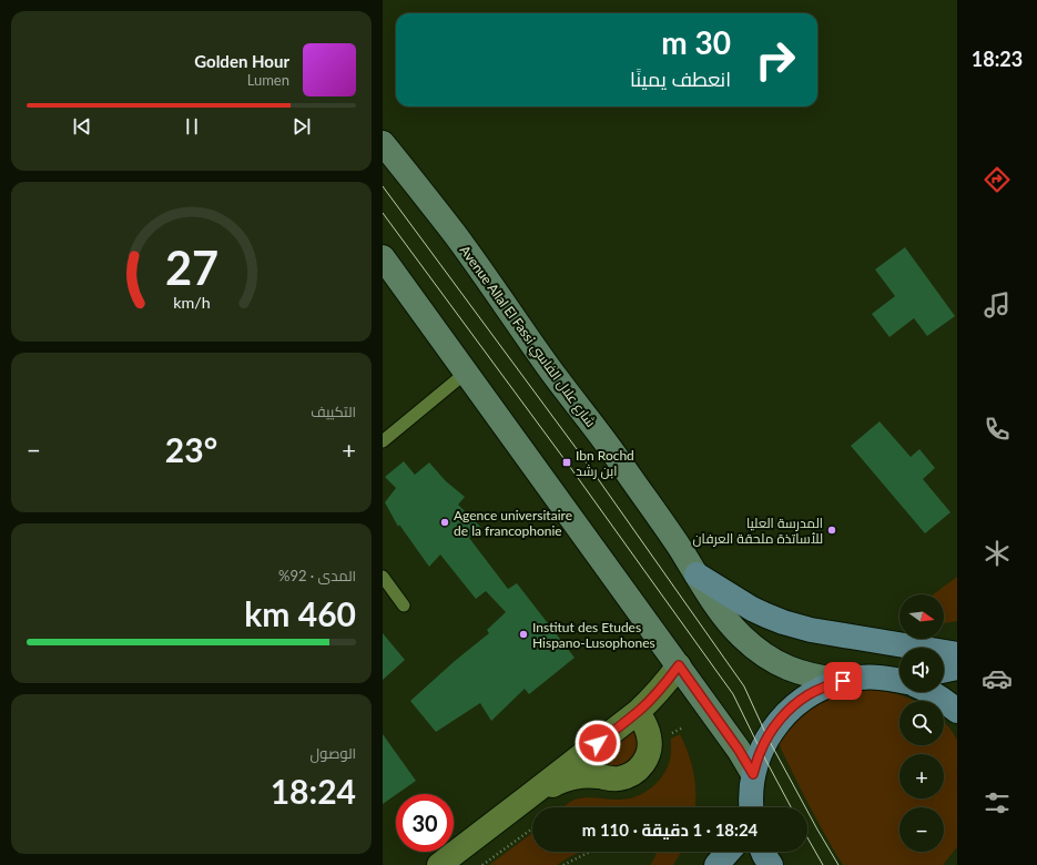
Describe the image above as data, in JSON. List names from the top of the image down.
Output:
{
  "streets": {
    "street": ["Avenue Allal El Fassi شارع علال الفاسي"]
  },
  "places": {
    "transit": ["Ibn Rochd ابن رشد"],
    "other": ["Agence universitaire de la francophonie", "المدرسة العليا للأساتذة ملحقة العرفان", "Institut des Etudes Hispano-Lusophones"]
  },
  "north": "right",
  "page": {
    "tabs": "18:23",
    "turn": ["30 m", "انعطف يمينًا"],
    "song": ["Golden Hour", "Lumen"],
    "tile": [
      "التكييف",
      ["المدى · 92%", "460 km"],
      ["الوصول", "18:24"]
    ],
    "heat": ["−", "23°", "+"],
    "map_buttons": ["+", "−"],
    "limit": "30",
    "trip": "18:24 · 1 دقيقة · 110 m",
    "gauge": ["27", "km/h"]
  }
}
